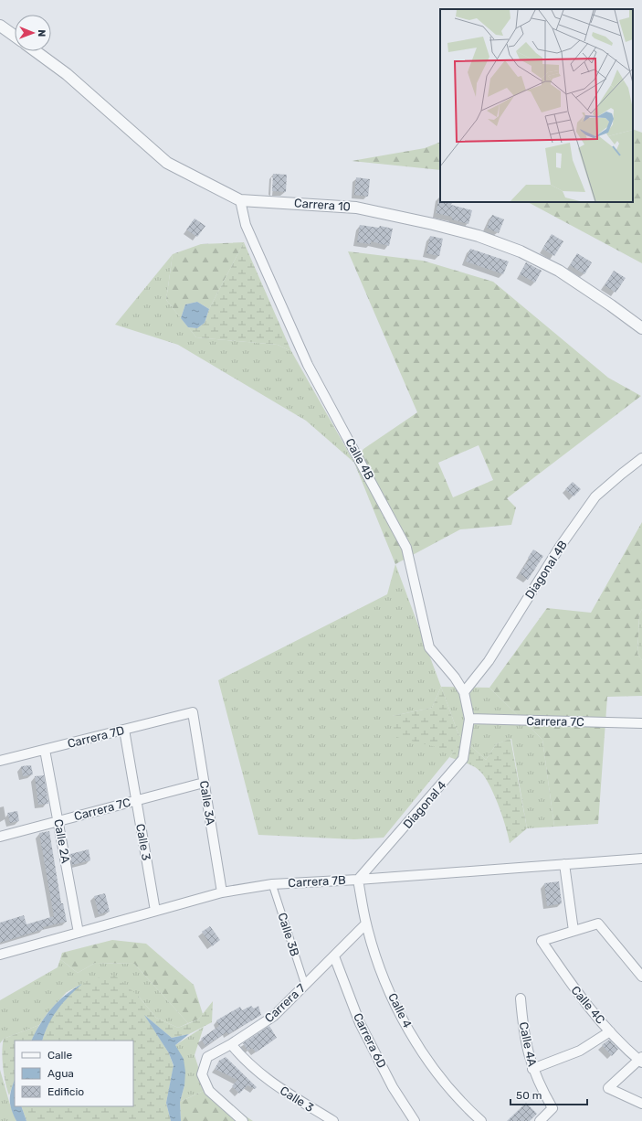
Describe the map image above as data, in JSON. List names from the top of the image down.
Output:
{
  "streets": {
    "street": [
      "Carrera 10",
      "Calle 4B",
      "Diagonal 4B",
      "Carrera 7C",
      "Carrera 7D",
      "Calle 3A",
      "Diagonal 4",
      "Calle 2A",
      "Calle 3",
      "Carrera 7B",
      "Calle 3B",
      "Carrera 7",
      "Calle 4C",
      "Calle 4",
      "Carrera 6D",
      "Calle 4A"
    ]
  },
  "crossings": [
    ["Carrera 10", "Calle 4B"],
    ["Calle 4B", "Diagonal 4B"],
    ["Calle 4B", "Carrera 7C"],
    ["Calle 4B", "Diagonal 4"],
    ["Carrera 7C", "Calle 3A"],
    ["Carrera 7C", "Diagonal 4"],
    ["Carrera 7C", "Calle 2A"],
    ["Carrera 7C", "Calle 3"],
    ["Carrera 7D", "Calle 3A"],
    ["Carrera 7D", "Calle 2A"],
    ["Carrera 7D", "Calle 3"],
    ["Calle 3A", "Carrera 7B"],
    ["Diagonal 4", "Carrera 7B"],
    ["Diagonal 4", "Calle 4"],
    ["Calle 2A", "Carrera 7B"],
    ["Calle 3", "Carrera 7B"],
    ["Calle 3", "Carrera 7"],
    ["Carrera 7B", "Calle 3B"],
    ["Carrera 7B", "Calle 4"],
    ["Calle 3B", "Carrera 7"],
    ["Carrera 7", "Calle 4"],
    ["Carrera 7", "Carrera 6D"]
  ],
  "legend": ["Calle", "Agua", "Edificio"],
  "scale_bar": "50 m",
  "north": "right"
}
